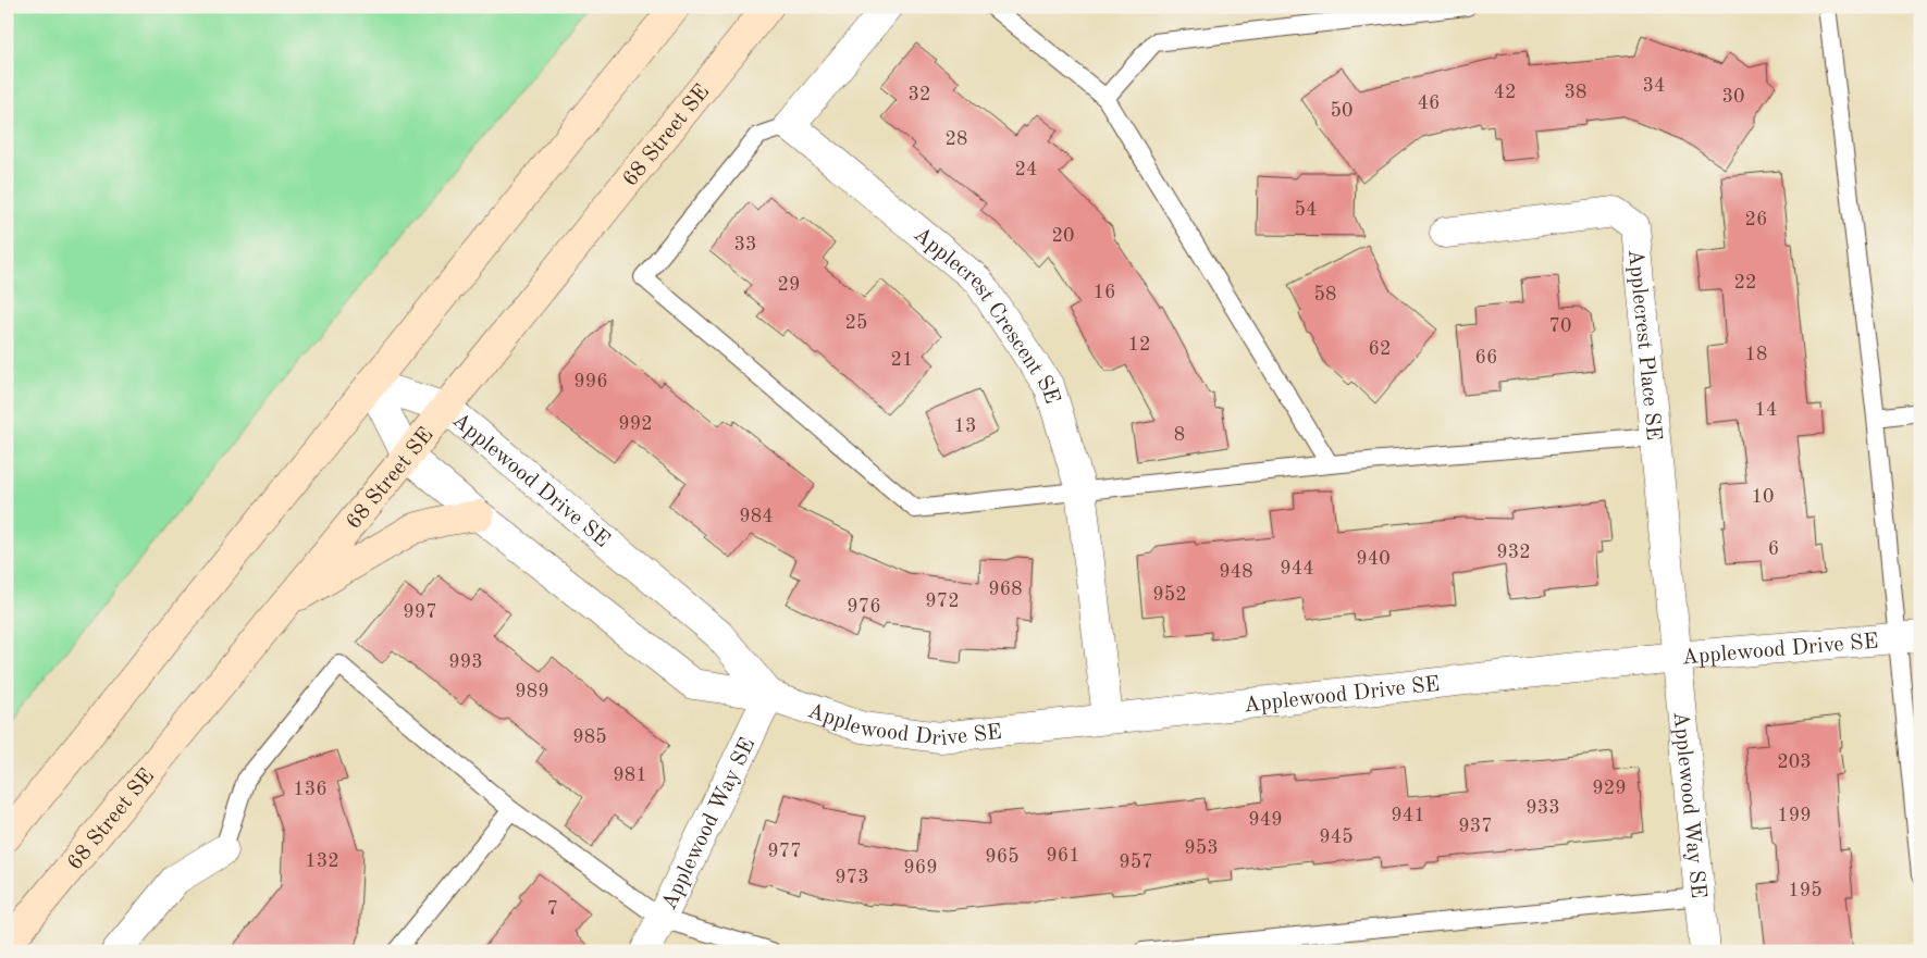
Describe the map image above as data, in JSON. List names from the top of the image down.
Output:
{
  "streets": {
    "main road": ["68 Street SE"],
    "street": [
      "Applecrest Crescent SE",
      "Applecrest Place SE",
      "Applewood Drive SE",
      "Applewood Way SE"
    ]
  },
  "crossings": [
    ["68 Street SE", "Applewood Drive SE"],
    ["Applecrest Crescent SE", "Applewood Drive SE"],
    ["Applecrest Place SE", "Applewood Drive SE"],
    ["Applecrest Place SE", "Applewood Way SE"],
    ["Applewood Drive SE", "Applewood Way SE"]
  ],
  "house_numbers": [
    "34",
    "42",
    "38",
    "32",
    "30",
    "46",
    "50",
    "28",
    "24",
    "54",
    "26",
    "20",
    "33",
    "22",
    "29",
    "16",
    "58",
    "25",
    "70",
    "12",
    "62",
    "18",
    "66",
    "21",
    "996",
    "14",
    "992",
    "13",
    "8",
    "10",
    "984",
    "6",
    "932",
    "940",
    "944",
    "948",
    "968",
    "952",
    "972",
    "976",
    "997",
    "993",
    "989",
    "985",
    "203",
    "981",
    "929",
    "136",
    "933",
    "941",
    "199",
    "949",
    "937",
    "945",
    "953",
    "977",
    "961",
    "965",
    "132",
    "957",
    "969",
    "973",
    "195",
    "7"
  ]
}
